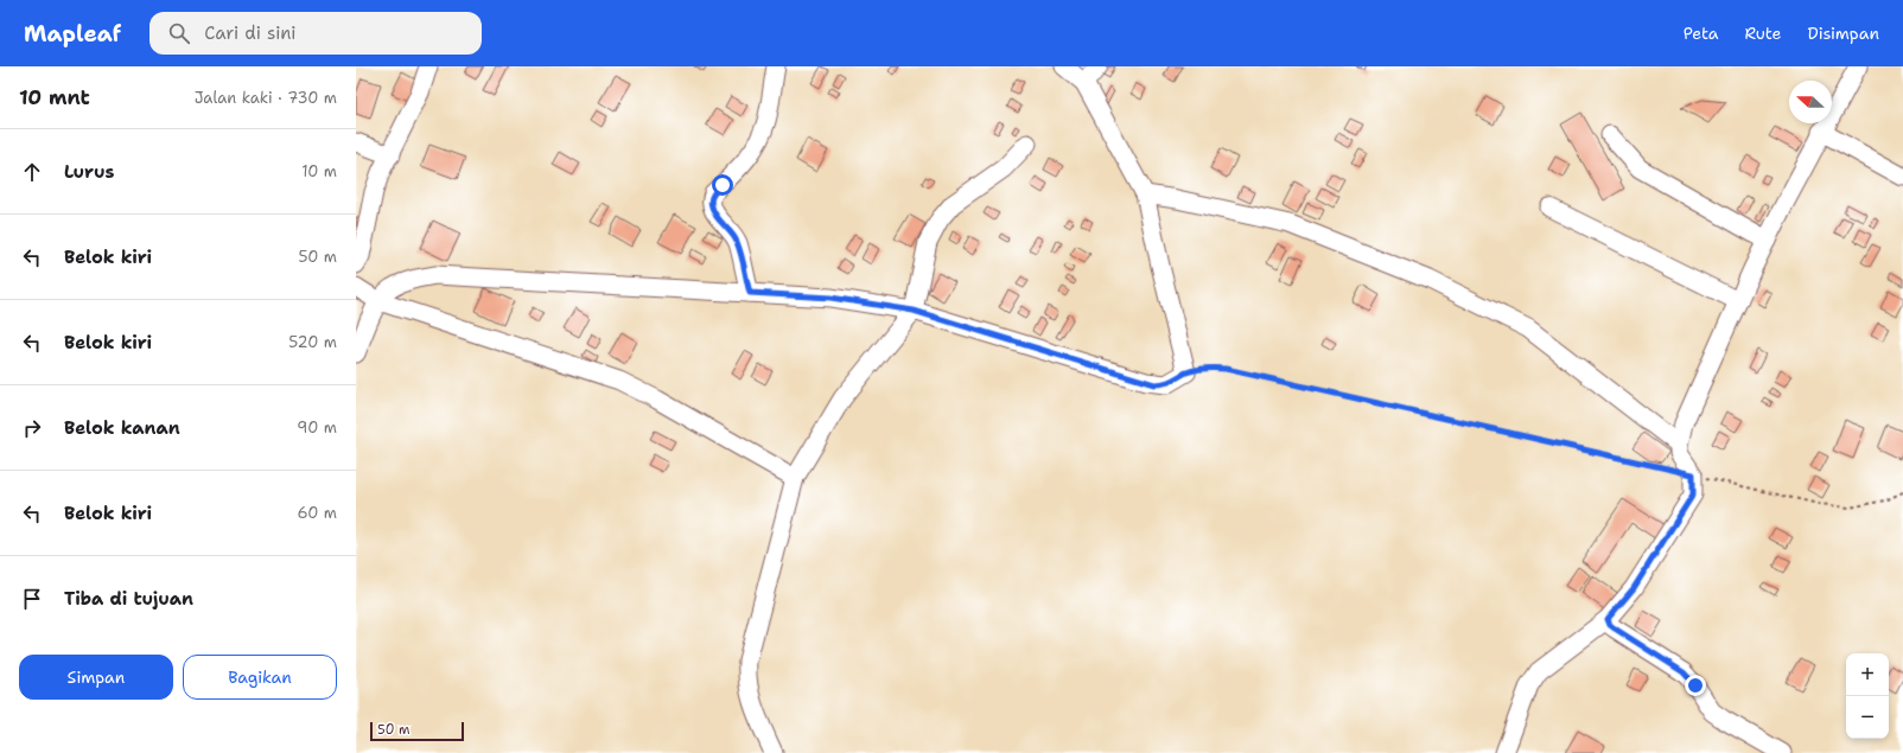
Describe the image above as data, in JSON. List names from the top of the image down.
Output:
{
  "scale_bar": "50 m",
  "north": "left",
  "page": {
    "header": "Mapleaf",
    "search": "Cari di sini",
    "nav": ["Peta", "Rute", "Disimpan"],
    "heading": ["10 mnt", "Jalan kaki · 730 m"],
    "list": [
      ["Lurus", "10 m"],
      ["Belok kiri", "50 m"],
      ["Belok kiri", "520 m"],
      ["Belok kanan", "90 m"],
      ["Belok kiri", "60 m"],
      "Tiba di tujuan"
    ],
    "buttons": ["Simpan", "Bagikan"],
    "map_buttons": ["+", "−"],
    "scale": "50 m"
  }
}
